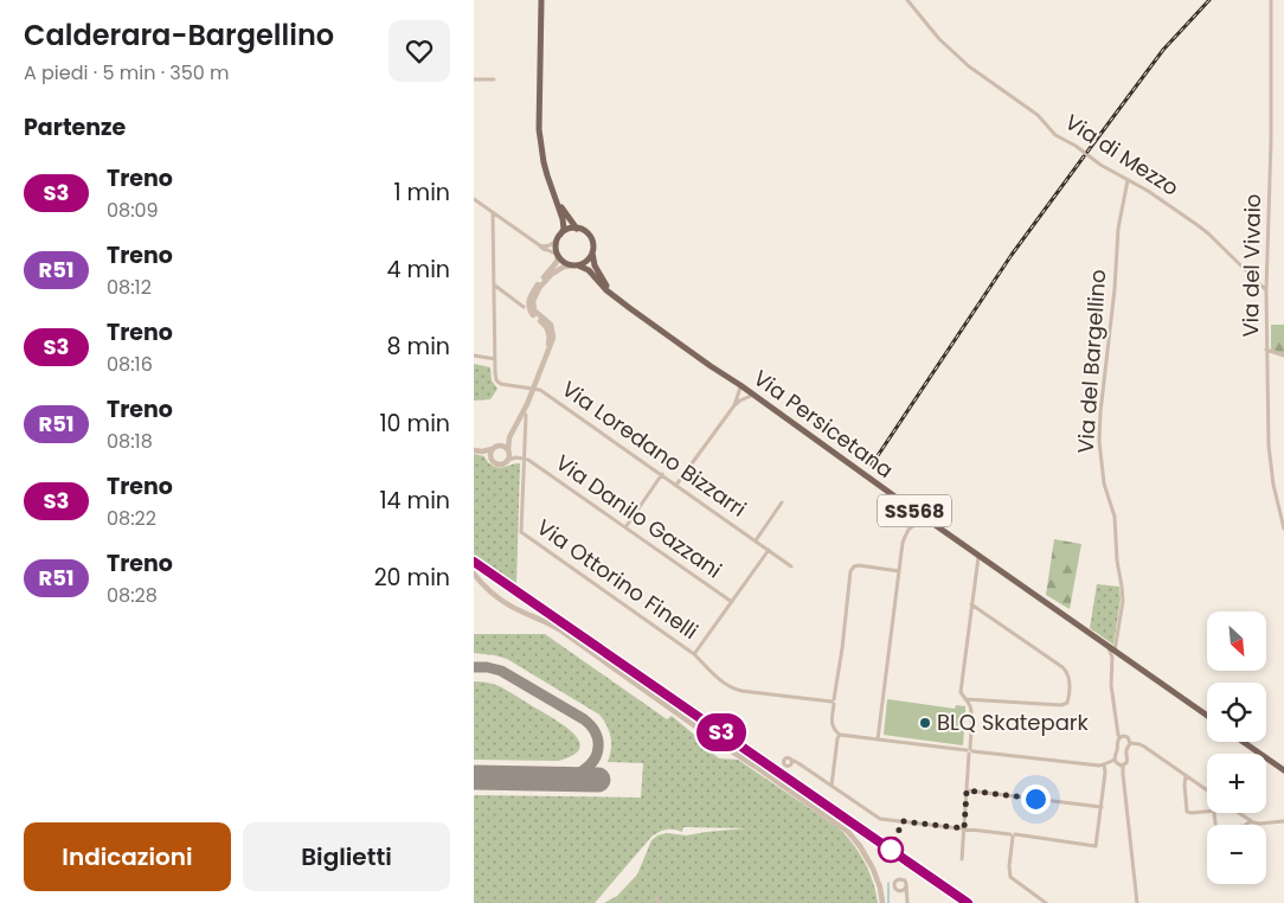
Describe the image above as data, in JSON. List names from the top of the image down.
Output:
{
  "streets": {
    "main road": ["Via Persicetana", "SS568"],
    "street": [
      "Via di Mezzo",
      "Via del Vivaio",
      "Via del Bargellino",
      "Via Loredano Bizzarri",
      "Via Danilo Gazzani",
      "Via Ottorino Finelli"
    ]
  },
  "crossings": [
    ["Via di Mezzo", "Via del Vivaio"],
    ["Via di Mezzo", "Via del Bargellino"],
    ["Via del Bargellino", "Via Persicetana"],
    ["Via Danilo Gazzani", "Via Ottorino Finelli"]
  ],
  "places": ["BLQ Skatepark"],
  "north": "bottom right",
  "page": {
    "heading": [
      ["Calderara-Bargellino", "A piedi · 5 min · 350 m"],
      "Partenze"
    ],
    "on_map": "S3",
    "list": [
      {
        "mark": "S3",
        "name": "Treno",
        "note": "08:09",
        "value": "1 min"
      },
      {
        "mark": "R51",
        "name": "Treno",
        "note": "08:12",
        "value": "4 min"
      },
      {
        "mark": "S3",
        "name": "Treno",
        "note": "08:16",
        "value": "8 min"
      },
      {
        "mark": "R51",
        "name": "Treno",
        "note": "08:18",
        "value": "10 min"
      },
      {
        "mark": "S3",
        "name": "Treno",
        "note": "08:22",
        "value": "14 min"
      },
      {
        "mark": "R51",
        "name": "Treno",
        "note": "08:28",
        "value": "20 min"
      }
    ],
    "map_buttons": ["+", "−"],
    "buttons": ["Indicazioni", "Biglietti"]
  }
}
